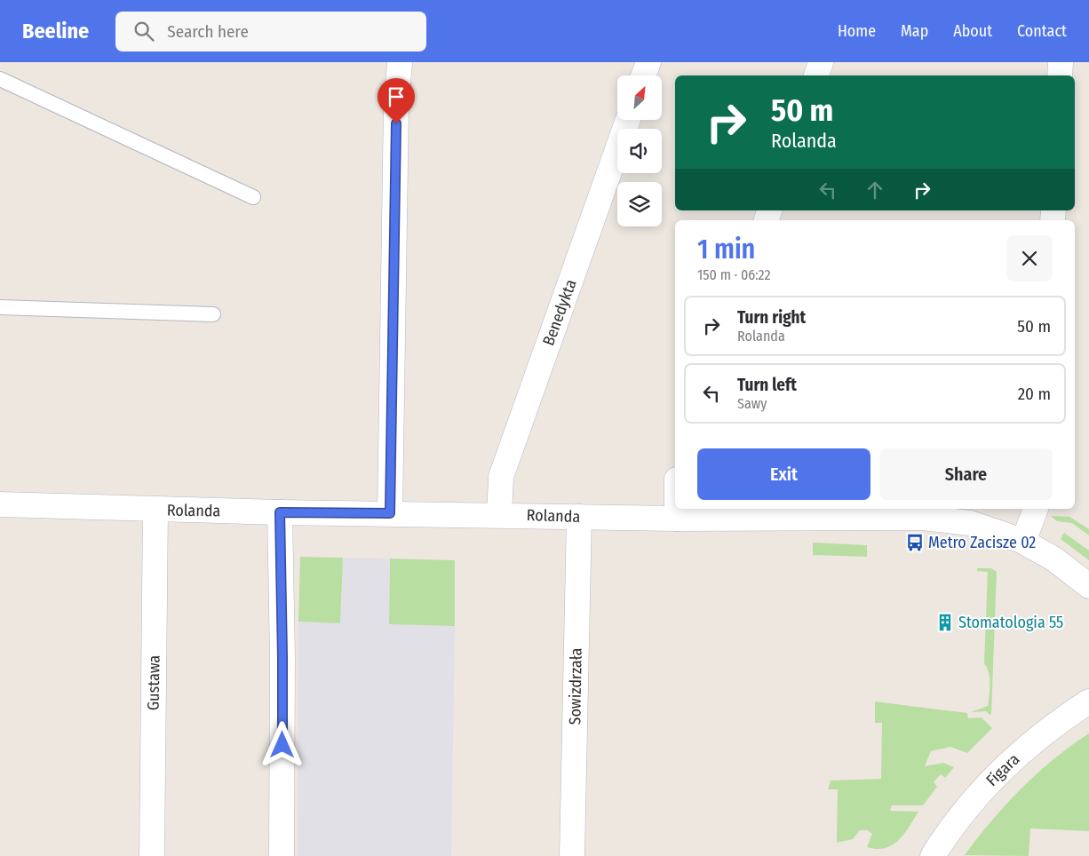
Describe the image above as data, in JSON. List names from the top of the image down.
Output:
{
  "streets": {
    "street": [
      "Benedykta",
      "Rolanda",
      "Gustawa",
      "Sowizdrzała",
      "Figara"
    ]
  },
  "crossings": [
    ["Benedykta", "Rolanda"],
    ["Rolanda", "Gustawa"],
    ["Rolanda", "Sowizdrzała"]
  ],
  "places": {
    "bus stop": ["Metro Zacisze 02"],
    "building": ["Stomatologia 55"]
  },
  "north": "top right",
  "page": {
    "header": "Beeline",
    "search": "Search here",
    "nav": [
      "Home",
      "Map",
      "About",
      "Contact"
    ],
    "turn": ["50 m", "Rolanda"],
    "heading": ["1 min", "150 m · 06:22"],
    "list": [
      {
        "name": "Turn right",
        "note": "Rolanda",
        "value": "50 m"
      },
      {
        "name": "Turn left",
        "note": "Sawy",
        "value": "20 m"
      }
    ],
    "buttons": ["Exit", "Share"]
  }
}
